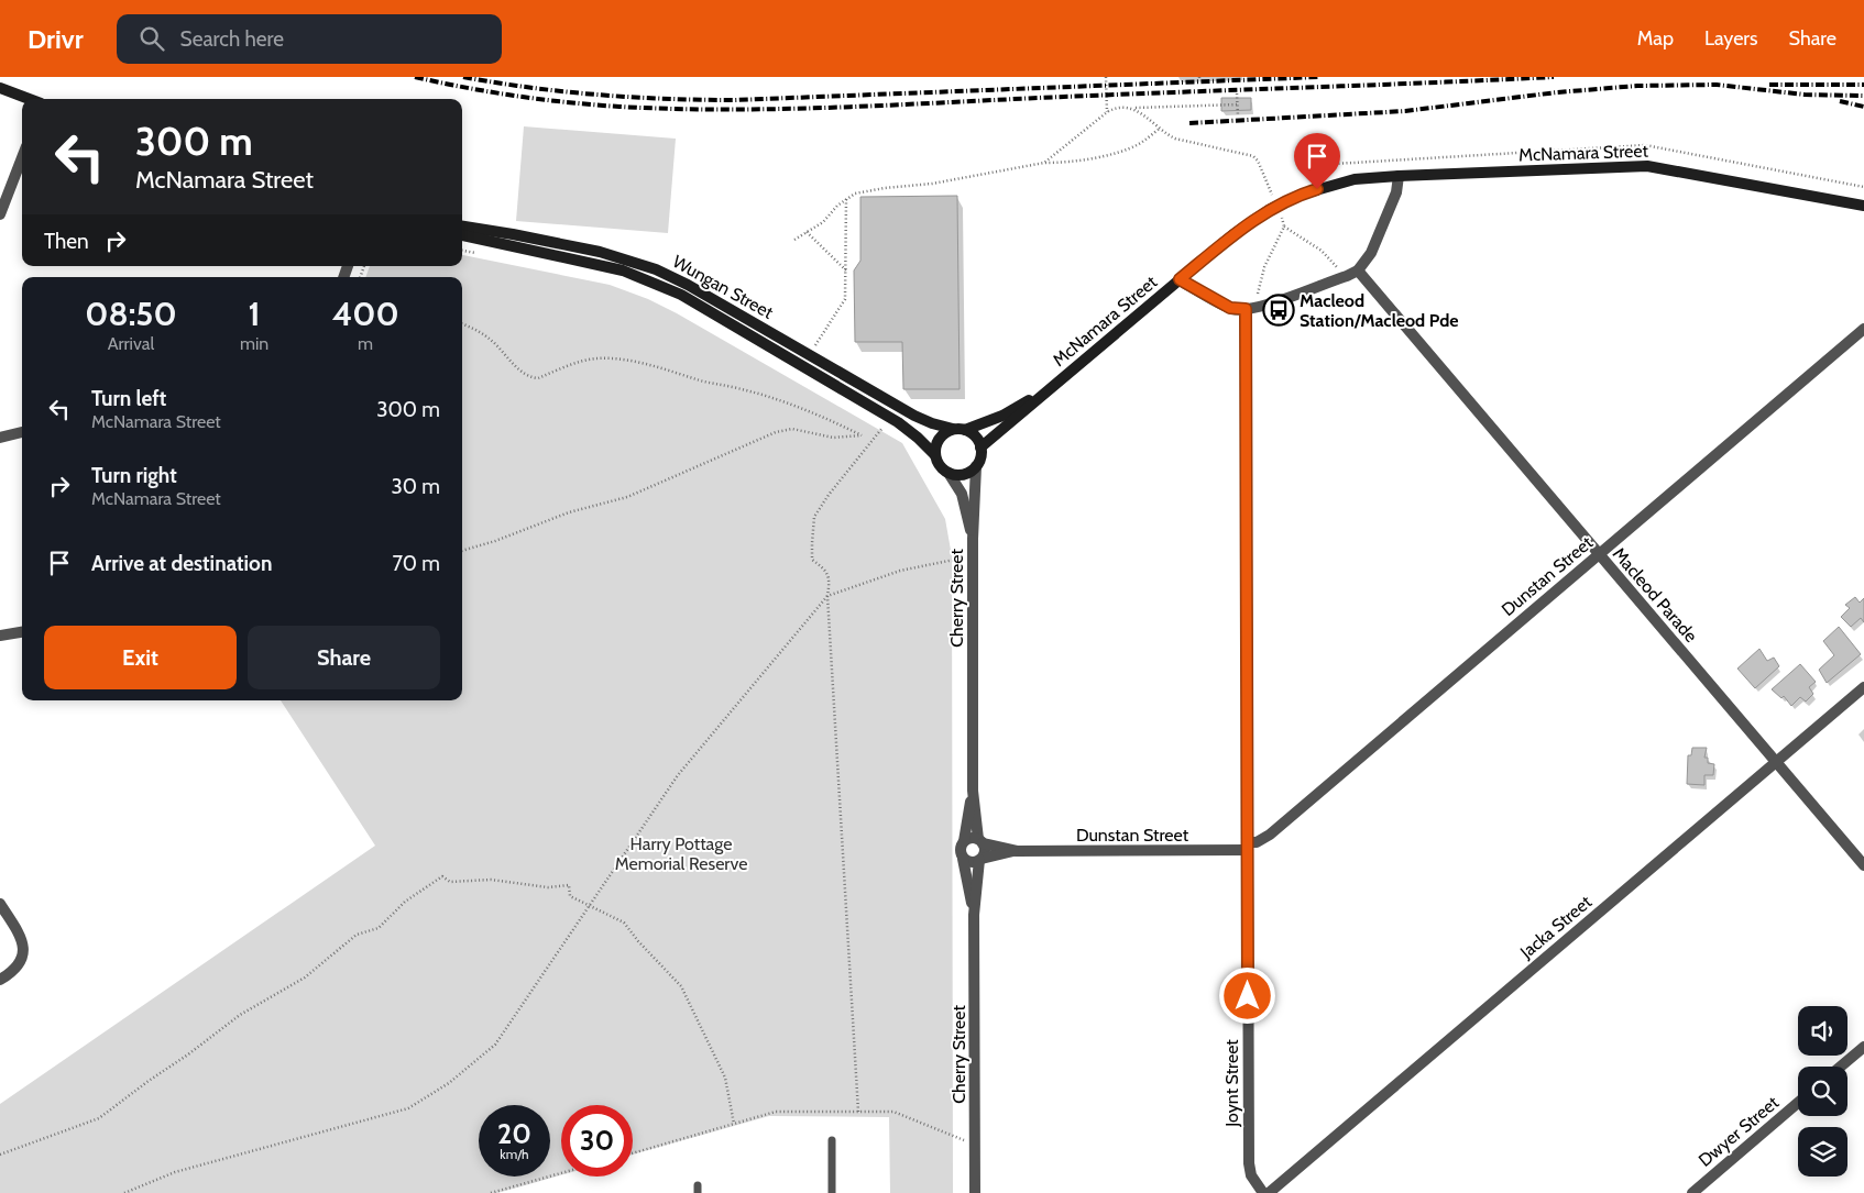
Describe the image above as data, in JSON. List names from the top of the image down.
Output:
{
  "streets": {
    "street": [
      "McNamara Street",
      "Wungan Street",
      "Dunstan Street",
      "Macleod Parade",
      "Cherry Street",
      "Jacka Street",
      "Joynt Street",
      "Dwyer Street"
    ]
  },
  "crossings": [
    ["McNamara Street", "Wungan Street"],
    ["McNamara Street", "Cherry Street"],
    ["McNamara Street", "Joynt Street"],
    ["Wungan Street", "Cherry Street"],
    ["Dunstan Street", "Macleod Parade"],
    ["Dunstan Street", "Cherry Street"],
    ["Dunstan Street", "Joynt Street"],
    ["Macleod Parade", "Jacka Street"]
  ],
  "parks": ["Harry Pottage Memorial Reserve"],
  "places": {
    "bus stop": ["Macleod Station/Macleod Pde"]
  },
  "page": {
    "header": "Drivr",
    "search": "Search here",
    "nav": ["Map", "Layers", "Share"],
    "turn": ["300 m", "McNamara Street"],
    "then": "Then",
    "eta": [
      "08:50",
      "Arrival",
      "1",
      "min",
      "400",
      "m"
    ],
    "list": [
      {
        "name": "Turn left",
        "note": "McNamara Street",
        "value": "300 m"
      },
      {
        "name": "Turn right",
        "note": "McNamara Street",
        "value": "30 m"
      },
      {
        "name": "Arrive at destination",
        "value": "70 m"
      }
    ],
    "buttons": ["Exit", "Share"],
    "speed": "20 km/h",
    "limit": "30"
  }
}
